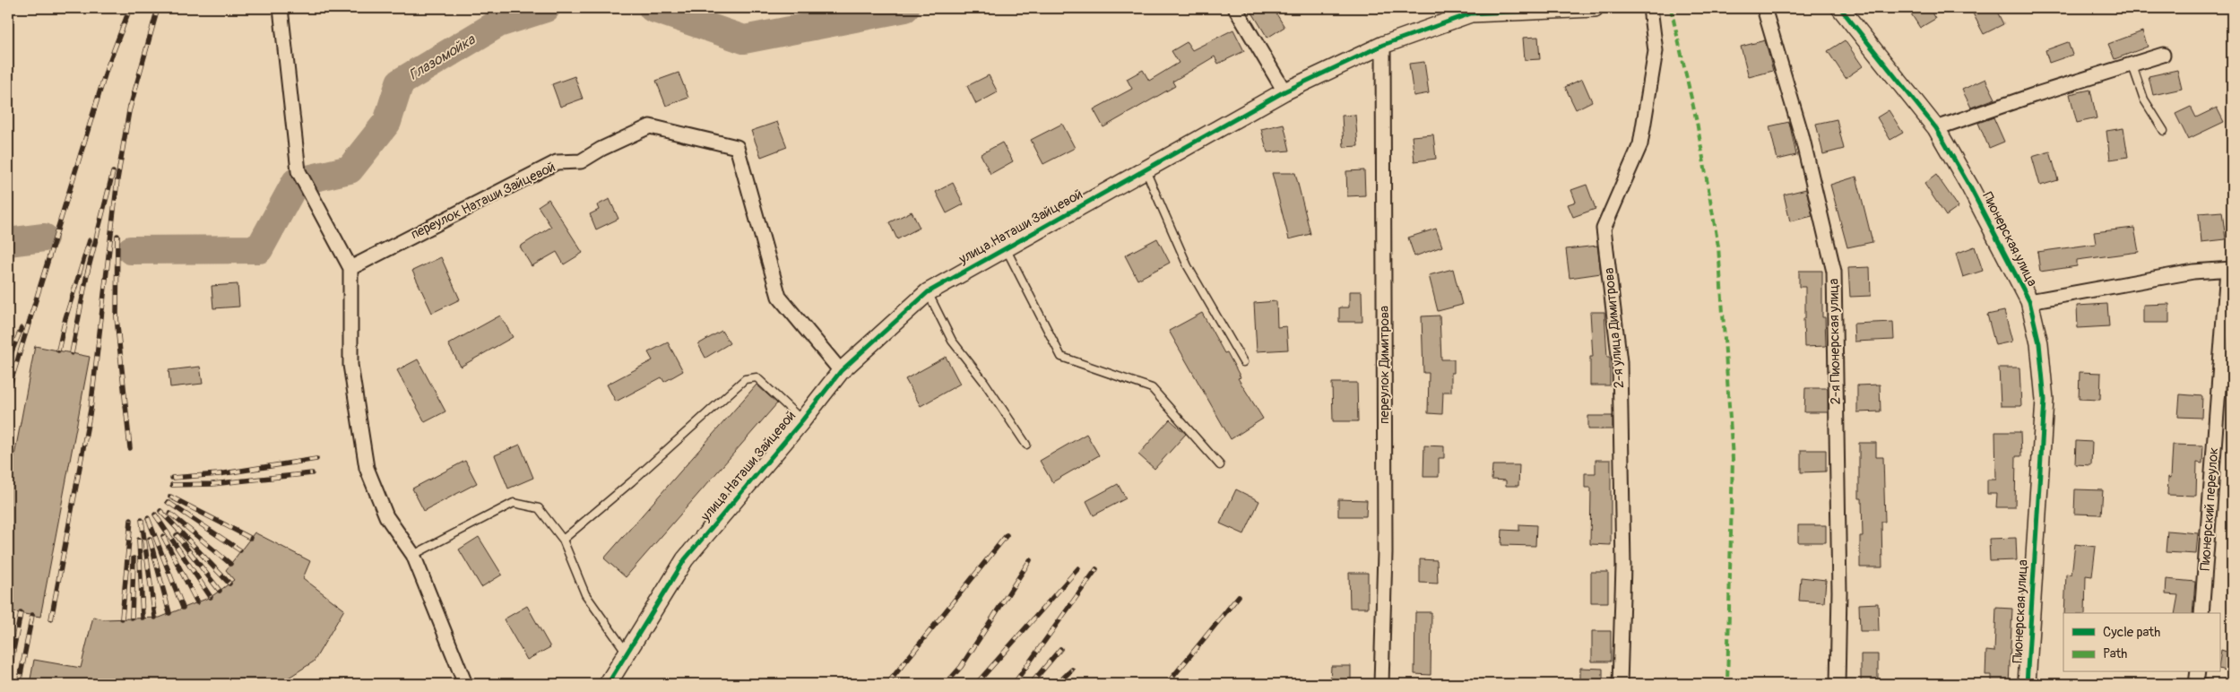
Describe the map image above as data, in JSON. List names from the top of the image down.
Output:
{
  "streets": {
    "street": [
      "переулок Наташи Зайцевой",
      "улица Наташи Зайцевой",
      "Пионерская улица",
      "2-я улица Димитрова",
      "2-я Пионерская улица",
      "переулок Димитрова",
      "Пионерский переулок"
    ]
  },
  "crossings": [
    ["переулок Наташи Зайцевой", "улица Наташи Зайцевой"],
    ["улица Наташи Зайцевой", "переулок Димитрова"],
    ["Пионерская улица", "Пионерский переулок"]
  ],
  "water": ["Глазомойка"],
  "legend": ["Cycle path", "Path"]
}
